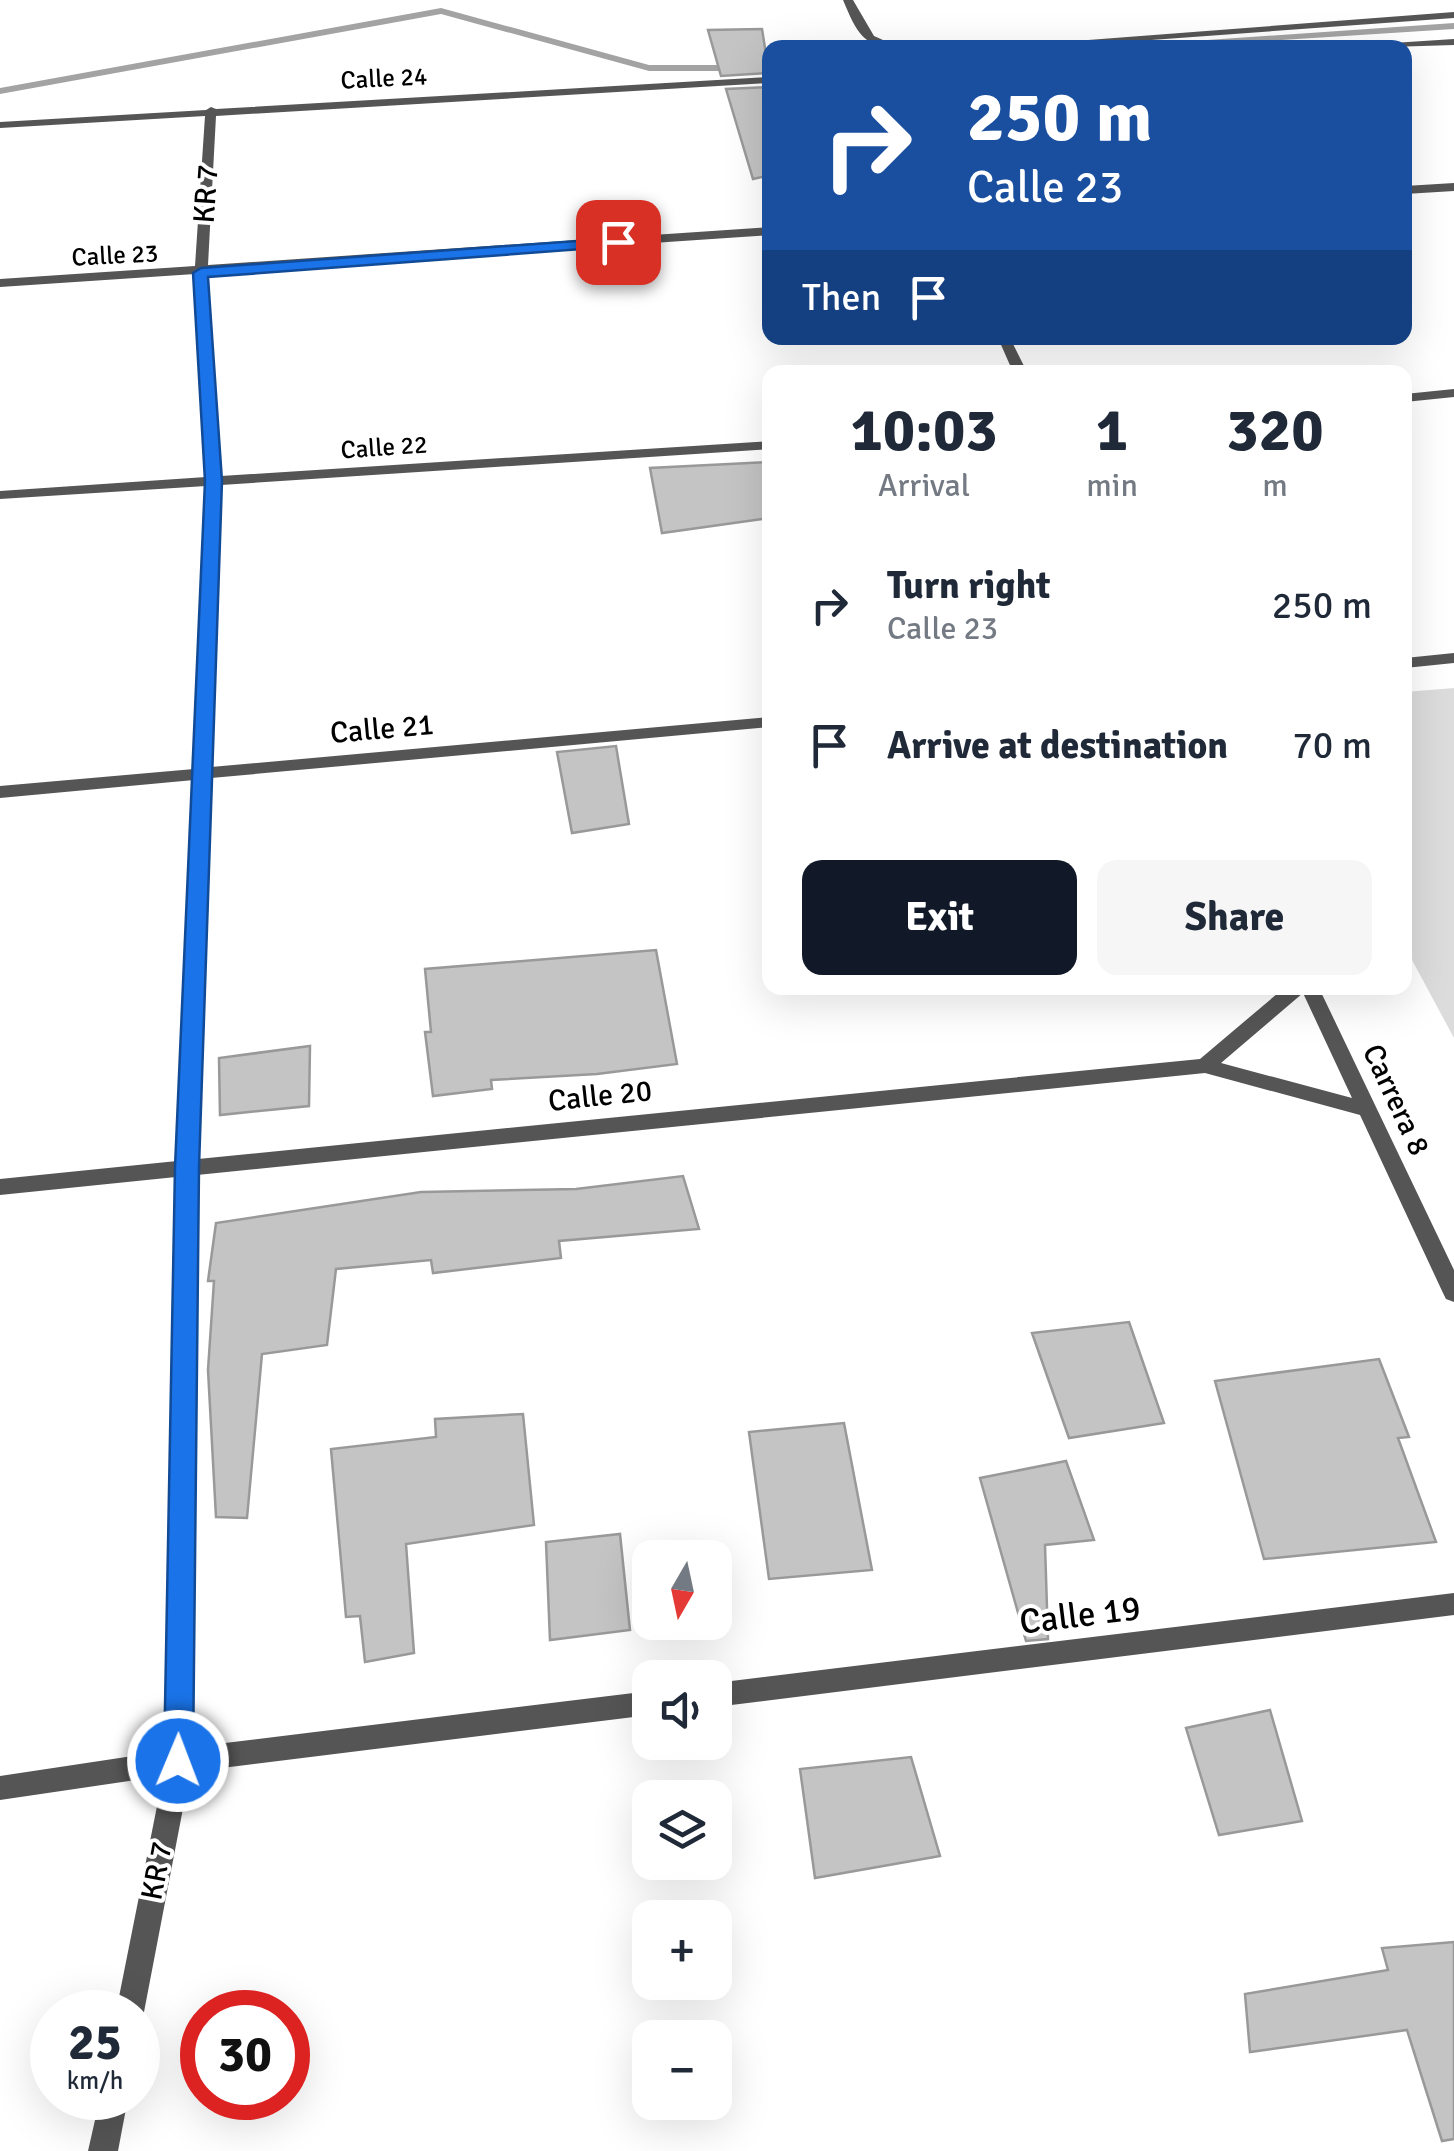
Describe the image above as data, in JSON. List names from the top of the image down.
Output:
{
  "streets": {
    "street": [
      "Calle 24",
      "KR 7",
      "Calle 23",
      "Calle 22",
      "Calle 21",
      "Calle 20",
      "Carrera 8",
      "Calle 19"
    ]
  },
  "crossings": [
    ["Calle 24", "KR 7"],
    ["KR 7", "Calle 23"],
    ["KR 7", "Calle 22"],
    ["KR 7", "Calle 21"],
    ["KR 7", "Calle 20"],
    ["Calle 20", "Carrera 8"]
  ],
  "north": "bottom",
  "page": {
    "turn": ["250 m", "Calle 23"],
    "then": "Then",
    "eta": [
      "10:03",
      "Arrival",
      "1",
      "min",
      "320",
      "m"
    ],
    "list": [
      {
        "name": "Turn right",
        "note": "Calle 23",
        "value": "250 m"
      },
      {
        "name": "Arrive at destination",
        "value": "70 m"
      }
    ],
    "buttons": ["Exit", "Share"],
    "map_buttons": ["+", "−"],
    "speed": "25 km/h",
    "limit": "30"
  }
}
